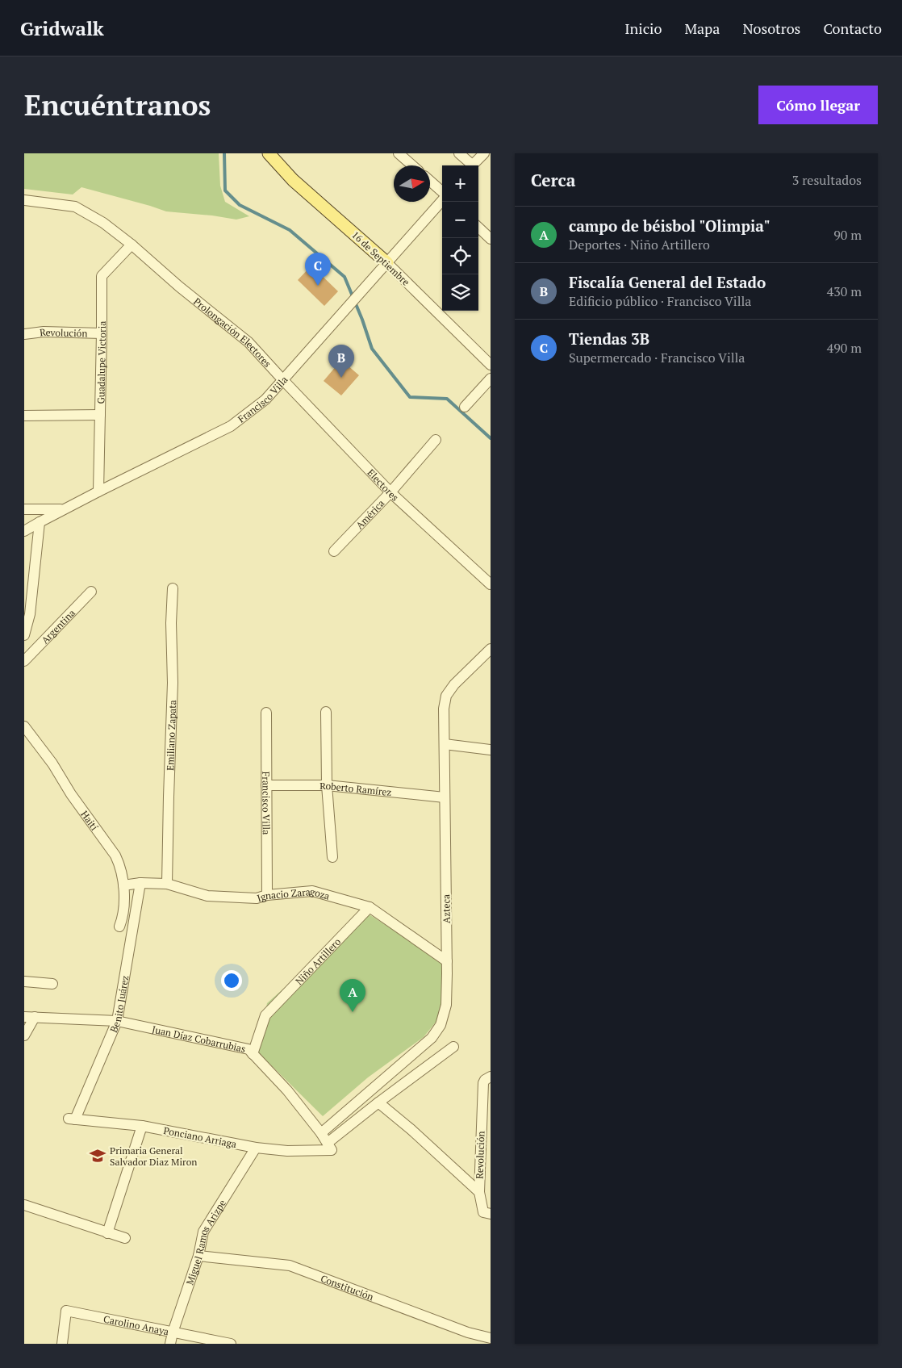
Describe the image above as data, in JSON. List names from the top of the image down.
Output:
{
  "streets": {
    "main road": ["16 de Septiembre"],
    "street": [
      "Prolongación Electores",
      "Revolución",
      "Guadalupe Victoria",
      "Francisco Villa",
      "Electores",
      "América",
      "Argentina",
      "Emiliano Zapata",
      "Roberto Ramírez",
      "Haití",
      "Ignacio Zaragoza",
      "Azteca",
      "Niño Artillero",
      "Benito Juárez",
      "Juan Díaz Cobarrubias",
      "Ponciano Arriaga",
      "Miguel Ramos Arizpe",
      "Constitución",
      "Carolino Anaya"
    ]
  },
  "crossings": [
    ["16 de Septiembre", "Francisco Villa"],
    ["Prolongación Electores", "Guadalupe Victoria"],
    ["Prolongación Electores", "Francisco Villa"],
    ["Prolongación Electores", "Electores"],
    ["Revolución", "Guadalupe Victoria"],
    ["Guadalupe Victoria", "Francisco Villa"],
    ["Francisco Villa", "Electores"],
    ["Francisco Villa", "Roberto Ramírez"],
    ["Francisco Villa", "Ignacio Zaragoza"],
    ["Electores", "América"],
    ["Emiliano Zapata", "Ignacio Zaragoza"],
    ["Roberto Ramírez", "Azteca"],
    ["Haití", "Ignacio Zaragoza"],
    ["Ignacio Zaragoza", "Azteca"],
    ["Ignacio Zaragoza", "Niño Artillero"],
    ["Ignacio Zaragoza", "Benito Juárez"],
    ["Azteca", "Juan Díaz Cobarrubias"],
    ["Niño Artillero", "Juan Díaz Cobarrubias"],
    ["Benito Juárez", "Juan Díaz Cobarrubias"],
    ["Benito Juárez", "Ponciano Arriaga"],
    ["Juan Díaz Cobarrubias", "Ponciano Arriaga"],
    ["Ponciano Arriaga", "Miguel Ramos Arizpe"],
    ["Miguel Ramos Arizpe", "Constitución"],
    ["Miguel Ramos Arizpe", "Carolino Anaya"]
  ],
  "places": {
    "school or university": ["Primaria General Salvador Diaz Miron"]
  },
  "north": "right",
  "page": {
    "header": "Gridwalk",
    "nav": [
      "Inicio",
      "Mapa",
      "Nosotros",
      "Contacto"
    ],
    "buttons": "Cómo llegar",
    "title": "Encuéntranos",
    "heading": ["Cerca", "3 resultados"],
    "map_buttons": ["+", "−"],
    "list": [
      {
        "mark": "A",
        "name": "campo de béisbol \"Olimpia\"",
        "note": "Deportes · Niño Artillero",
        "value": "90 m"
      },
      {
        "mark": "B",
        "name": "Fiscalía General del Estado",
        "note": "Edificio público · Francisco Villa",
        "value": "430 m"
      },
      {
        "mark": "C",
        "name": "Tiendas 3B",
        "note": "Supermercado · Francisco Villa",
        "value": "490 m"
      }
    ],
    "pins": ["C", "B", "A"]
  }
}
